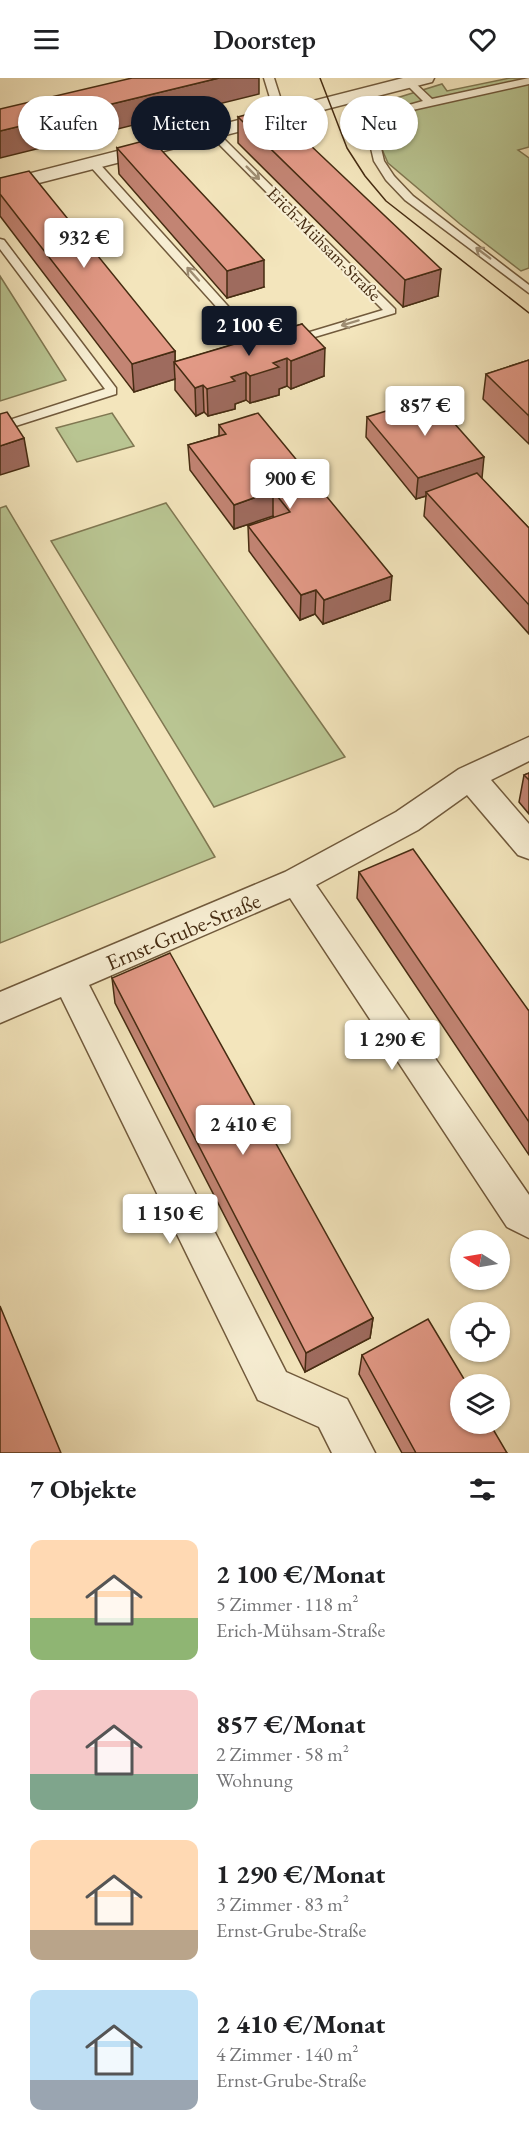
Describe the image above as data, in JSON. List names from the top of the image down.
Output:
{
  "streets": {
    "street": ["Ernst-Grube-Straße"],
    "lane": ["Erich-Mühsam-Straße"]
  },
  "north": "left",
  "page": {
    "header": "Doorstep",
    "chip": [
      "Kaufen",
      "Mieten",
      "Filter",
      "Neu"
    ],
    "price": [
      "932 €",
      "2 100 €",
      "857 €",
      "900 €",
      "1 290 €",
      "2 410 €",
      "1 150 €"
    ],
    "heading": "7 Objekte",
    "list": [
      {
        "name": "2 100 €/Monat",
        "note": "5 Zimmer · 118 m² · Erich-Mühsam-Straße"
      },
      {
        "name": "857 €/Monat",
        "note": "2 Zimmer · 58 m² · Wohnung"
      },
      {
        "name": "1 290 €/Monat",
        "note": "3 Zimmer · 83 m² · Ernst-Grube-Straße"
      },
      {
        "name": "2 410 €/Monat",
        "note": "4 Zimmer · 140 m² · Ernst-Grube-Straße"
      }
    ]
  }
}
